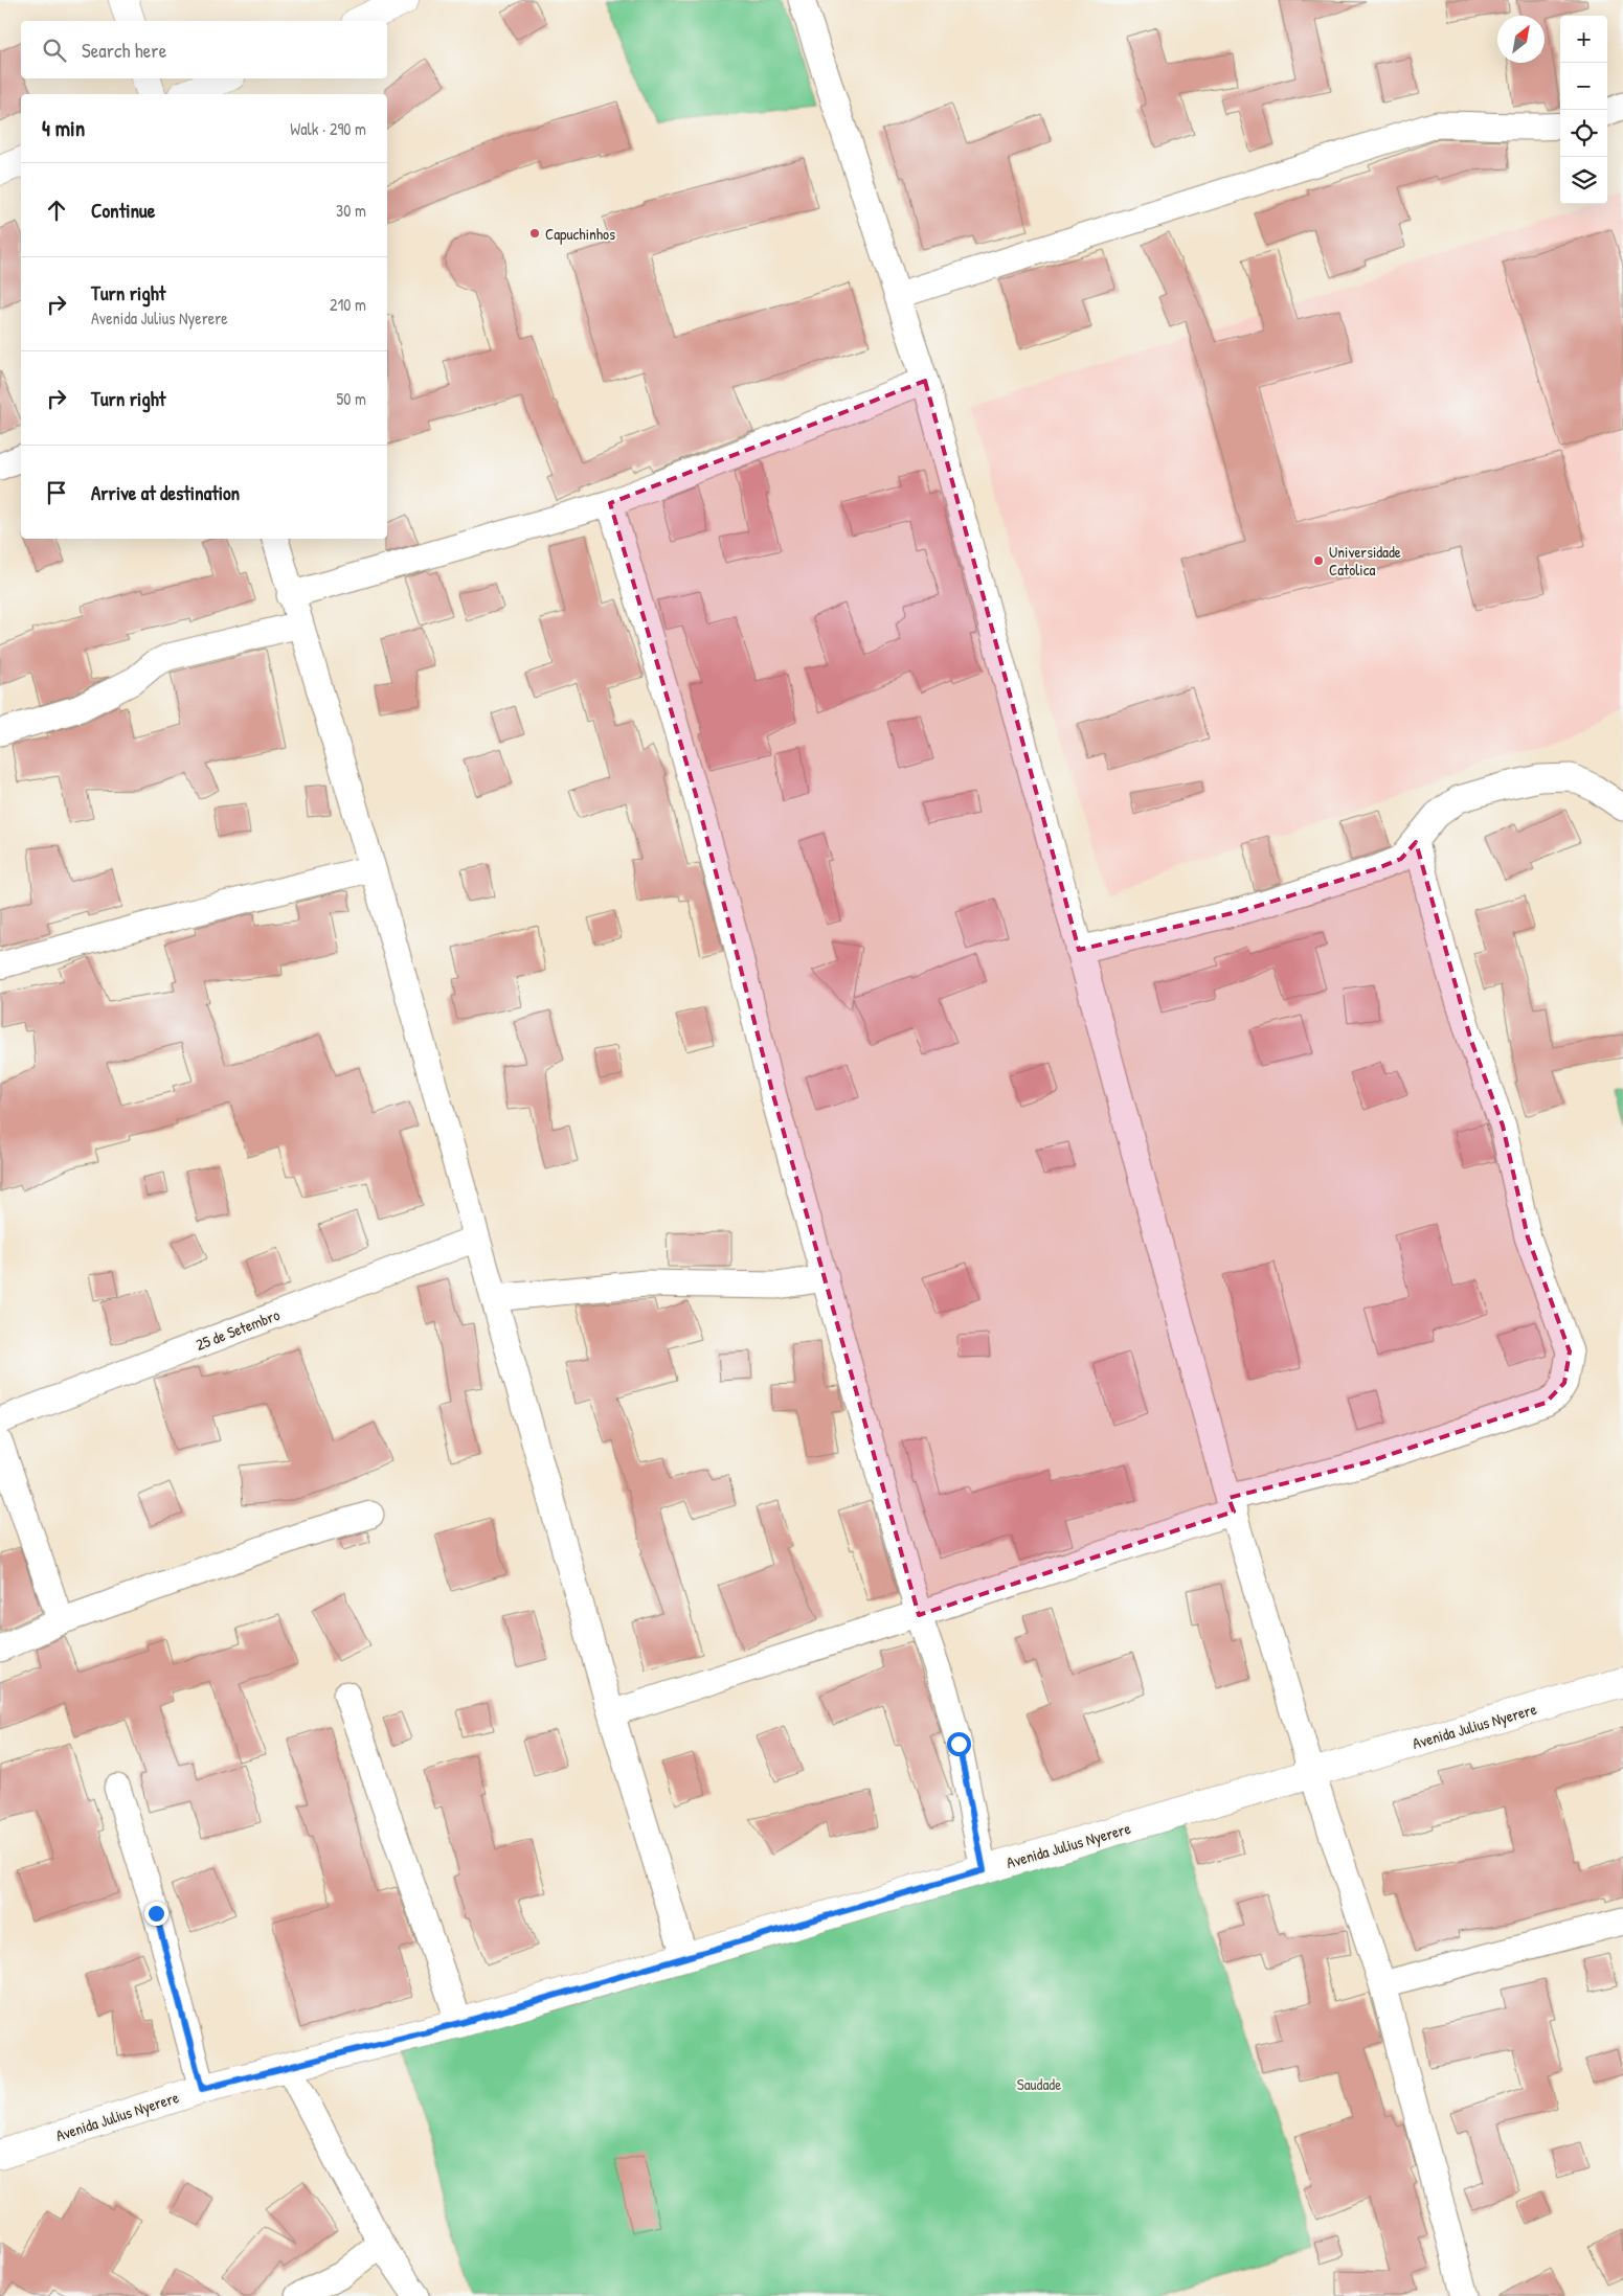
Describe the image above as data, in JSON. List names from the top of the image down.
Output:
{
  "streets": {
    "street": ["25 de Setembro", "Avenida Julius Nyerere"]
  },
  "parks": ["Saudade"],
  "places": ["Capuchinhos", "Universidade Catolica"],
  "north": "top right",
  "page": {
    "map_buttons": ["+", "−"],
    "search": "Search here",
    "heading": ["4 min", "Walk · 290 m"],
    "list": [
      ["Continue", "30 m"],
      ["Turn right", "Avenida Julius Nyerere", "210 m"],
      ["Turn right", "50 m"],
      "Arrive at destination"
    ]
  }
}
